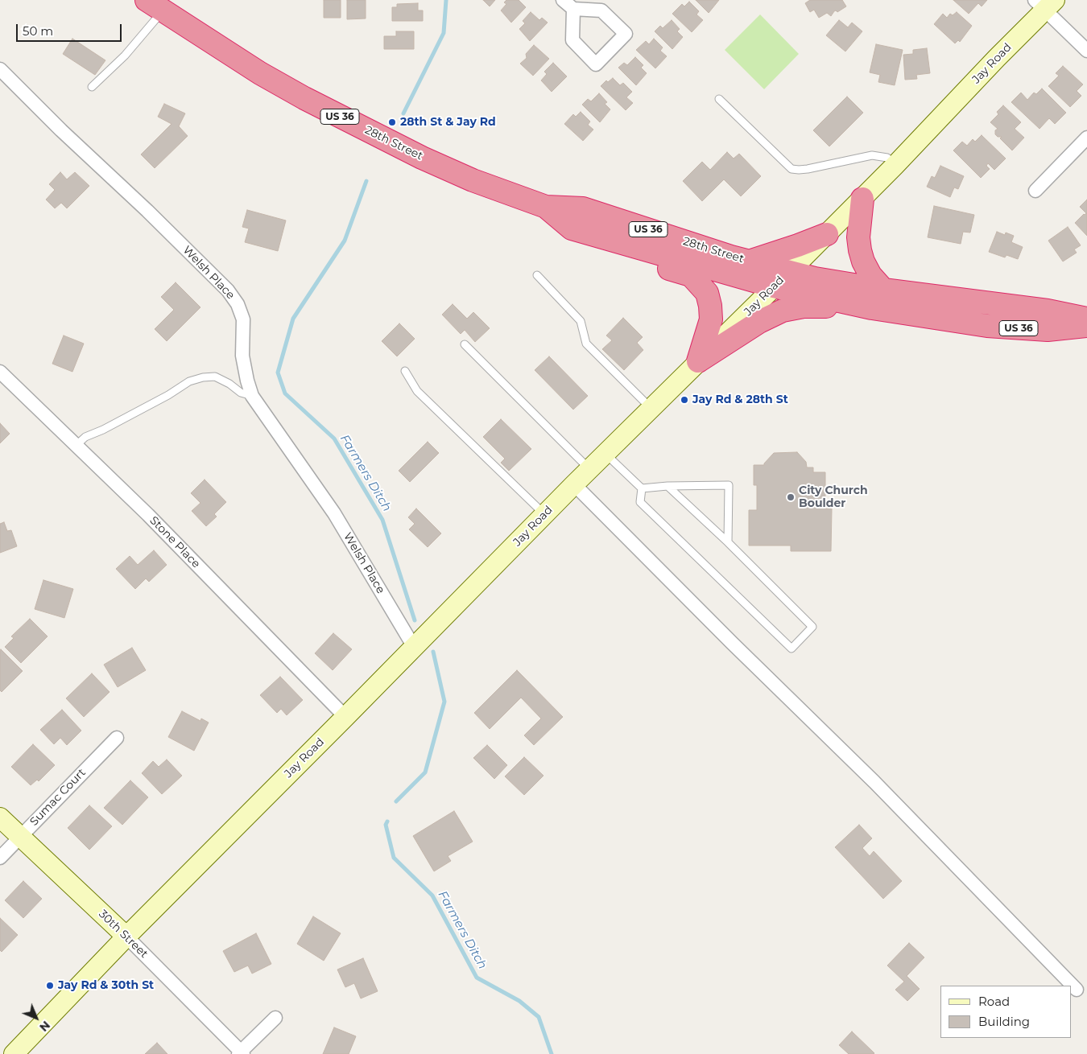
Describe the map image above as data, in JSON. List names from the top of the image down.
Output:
{
  "streets": {
    "highway": ["US 36", "28th Street"],
    "street": [
      "Jay Road",
      "Welsh Place",
      "Stone Place",
      "Sumac Court",
      "30th Street"
    ]
  },
  "crossings": [
    ["Jay Road", "US 36"],
    ["Jay Road", "28th Street"],
    ["Jay Road", "Welsh Place"],
    ["Jay Road", "Stone Place"],
    ["Jay Road", "30th Street"],
    ["US 36", "28th Street"],
    ["Sumac Court", "30th Street"]
  ],
  "water": ["Farmers Ditch"],
  "places": [
    "28th St & Jay Rd",
    "Jay Rd & 28th St",
    "City Church Boulder",
    "Jay Rd & 30th St"
  ],
  "legend": ["Road", "Building"],
  "scale_bar": "50 m",
  "north": "bottom right"
}
